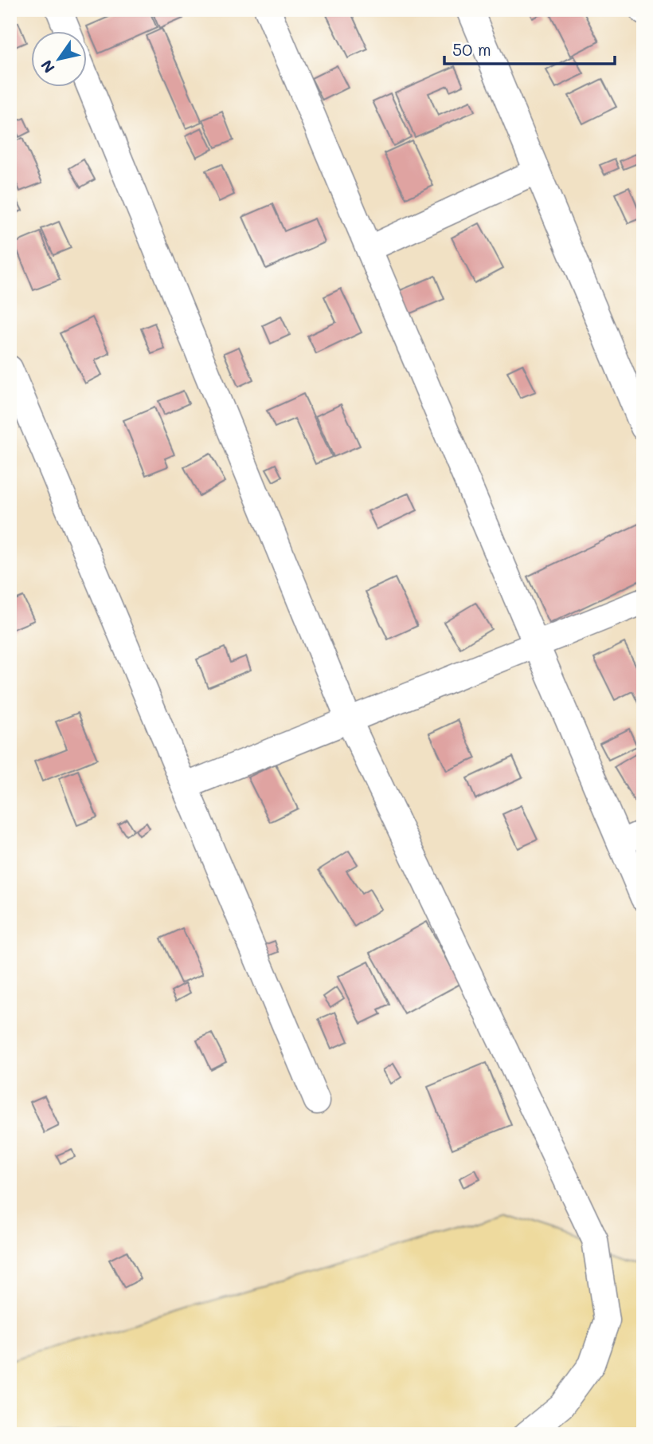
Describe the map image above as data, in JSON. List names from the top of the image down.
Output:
{
  "scale_bar": "50 m",
  "north": "bottom left"
}
